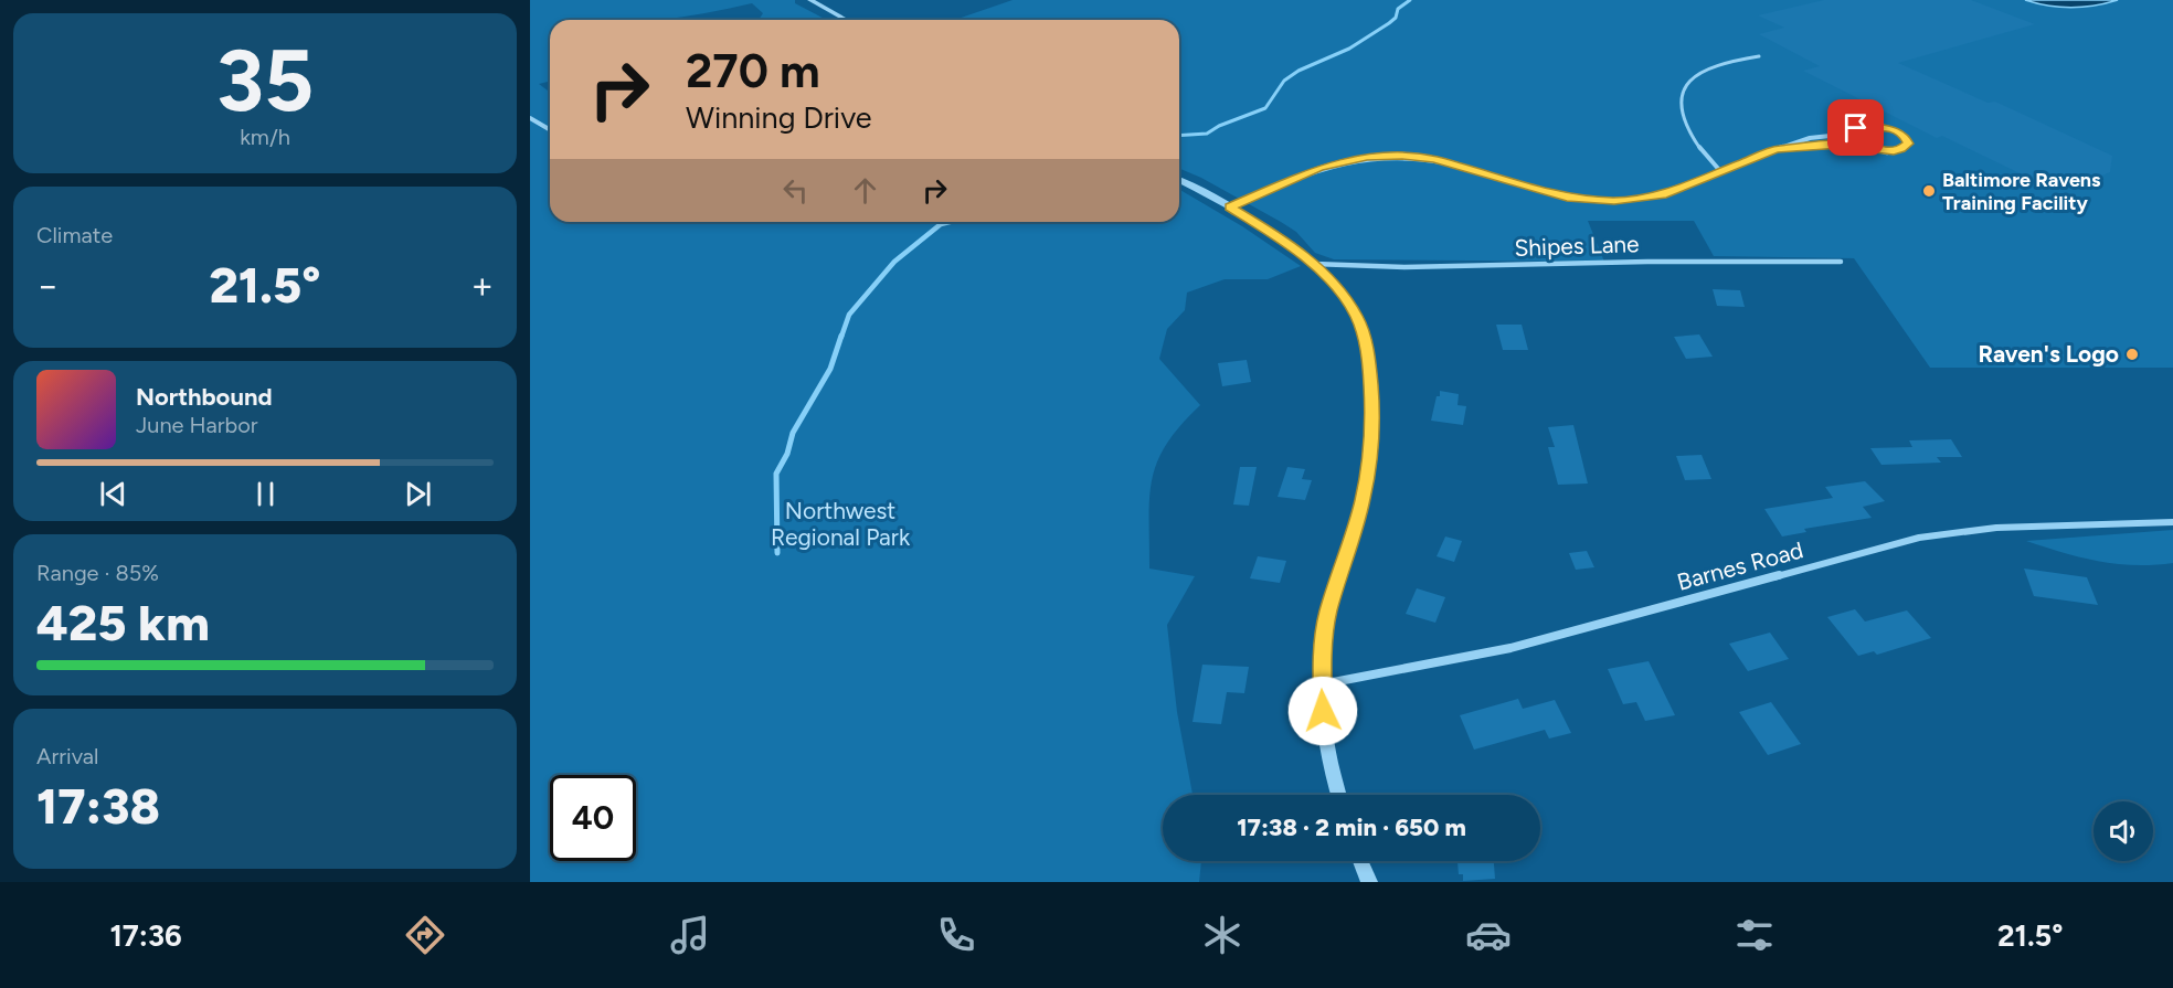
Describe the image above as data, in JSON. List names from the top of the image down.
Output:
{
  "streets": {
    "street": ["Shipes Lane", "Barnes Road"]
  },
  "parks": ["Northwest Regional Park"],
  "places": ["Baltimore Ravens Training Facility", "Raven's Logo"],
  "page": {
    "tile": [
      ["35", "km/h"],
      "Climate",
      ["Range · 85%", "425 km"],
      ["Arrival", "17:38"]
    ],
    "turn": ["270 m", "Winning Drive"],
    "heat": ["−", "21.5°", "+"],
    "song": ["Northbound", "June Harbor"],
    "limit": "40",
    "trip": "17:38 · 2 min · 650 m",
    "tabs": ["17:36", "21.5°"]
  }
}
